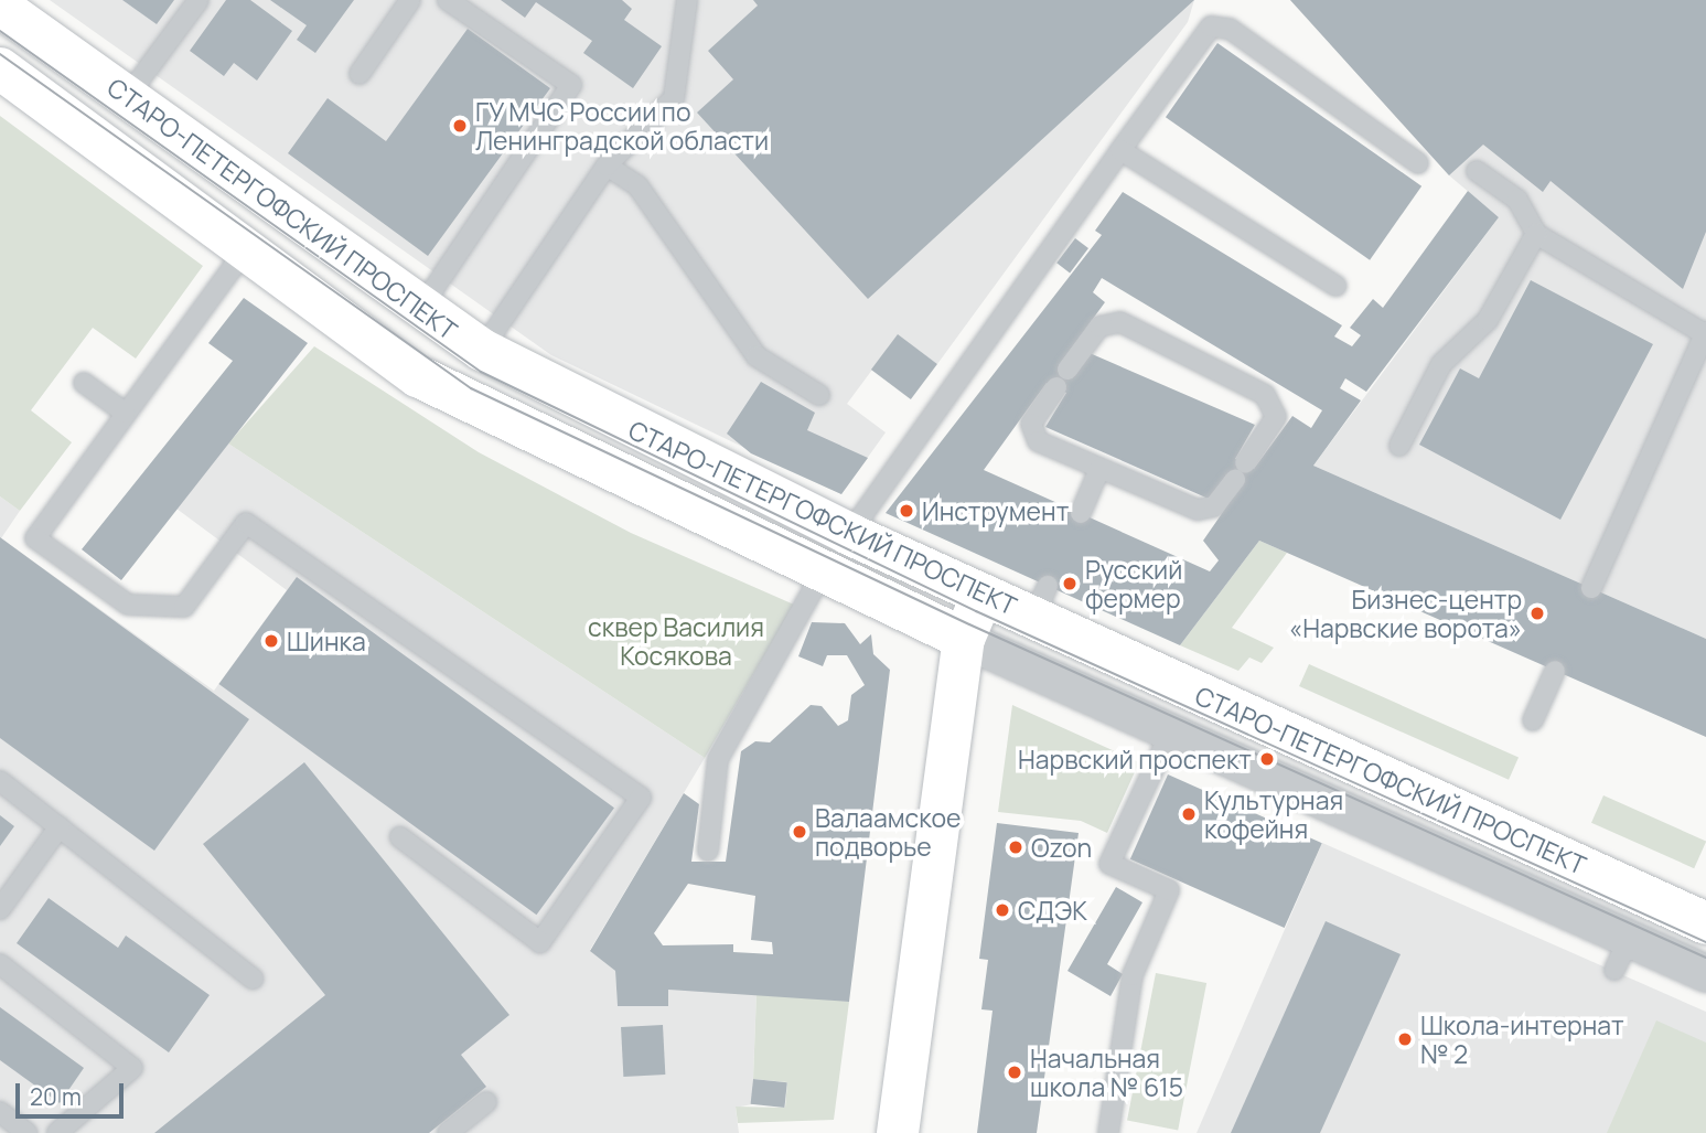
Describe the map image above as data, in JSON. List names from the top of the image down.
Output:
{
  "streets": {
    "main road": ["СТАРО-ПЕТЕРГОФСКИЙ ПРОСПЕКТ"]
  },
  "parks": ["сквер Василия Косякова"],
  "places": [
    "ГУ МЧС России по Ленинградской области",
    "Инструмент",
    "Русский фермер",
    "Бизнес-центр «Нарвские ворота»",
    "Шинка",
    "Нарвский проспект",
    "Культурная кофейня",
    "Валаамское подворье",
    "Ozon",
    "СДЭК",
    "Школа-интернат № 2",
    "Начальная школа № 615"
  ],
  "scale_bar": "20 m"
}
